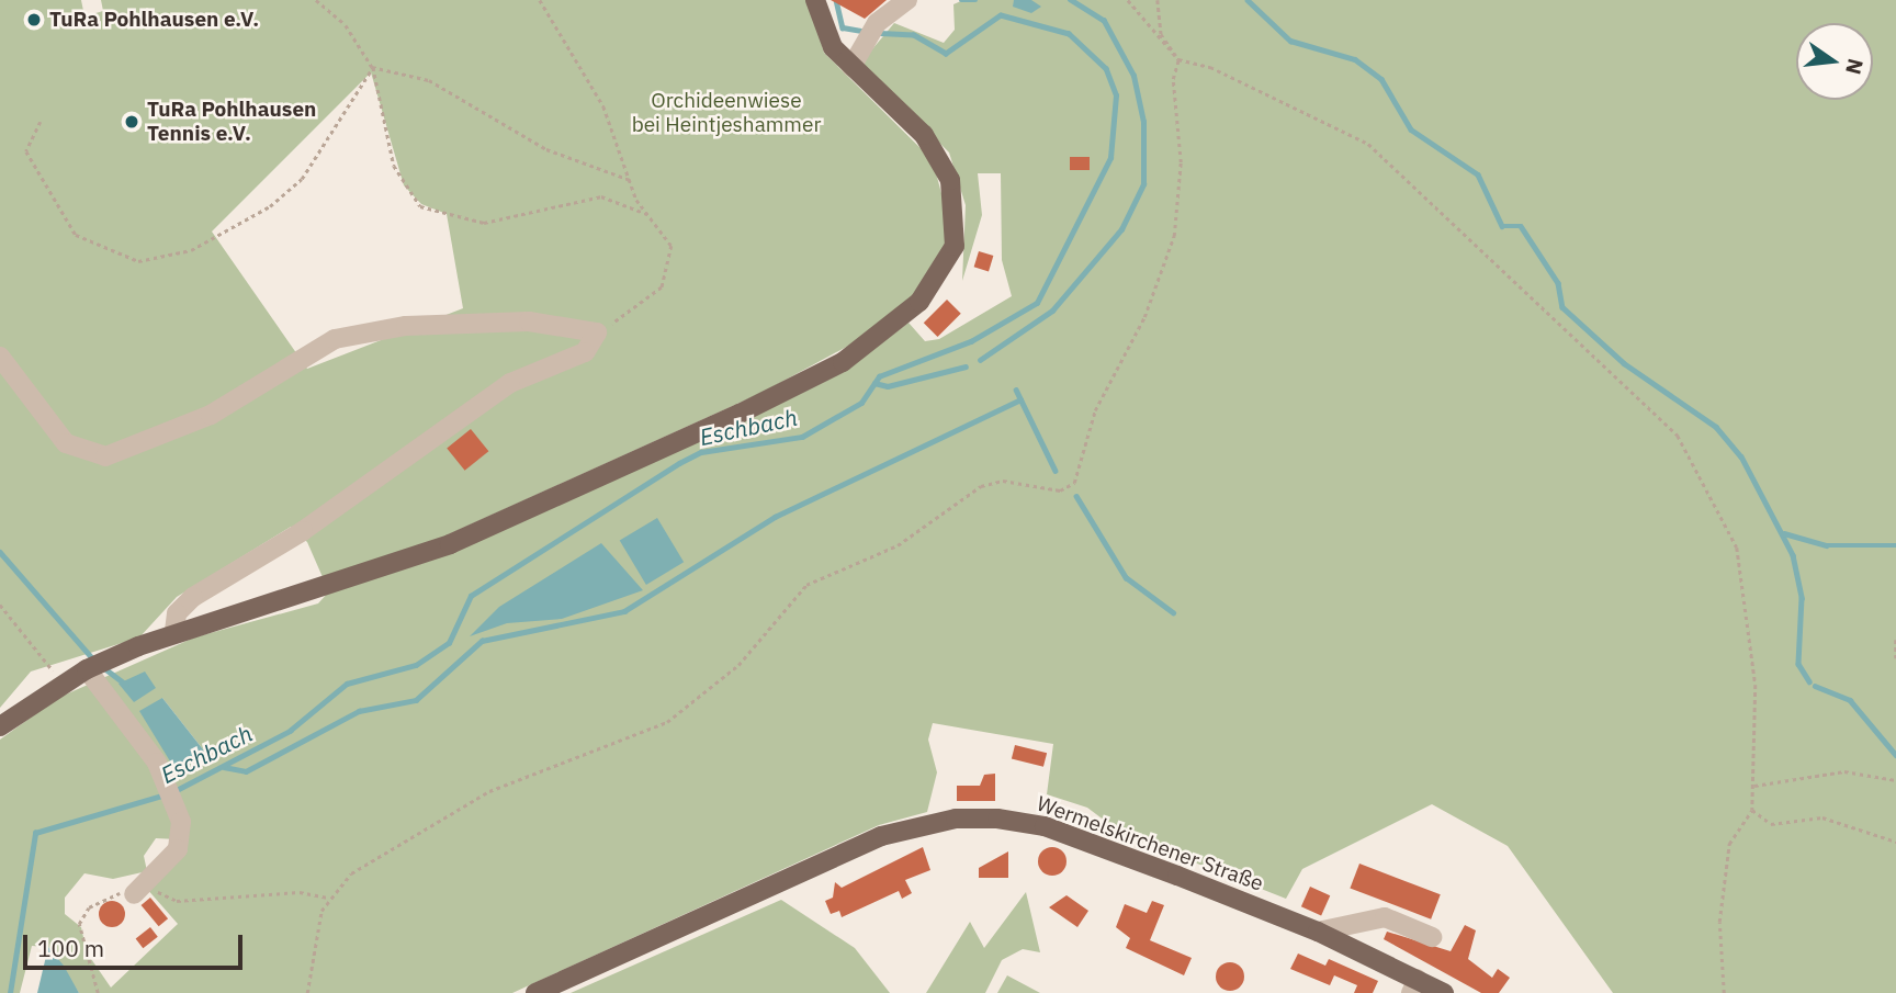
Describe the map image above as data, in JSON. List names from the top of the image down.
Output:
{
  "streets": {
    "main road": ["Wermelskirchener Straße"]
  },
  "water": ["Eschbach"],
  "parks": ["Orchideenwiese bei Heintjeshammer"],
  "places": ["TuRa Pohlhausen e.V.", "TuRa Pohlhausen Tennis e.V."],
  "scale_bar": "100 m",
  "north": "right"
}
